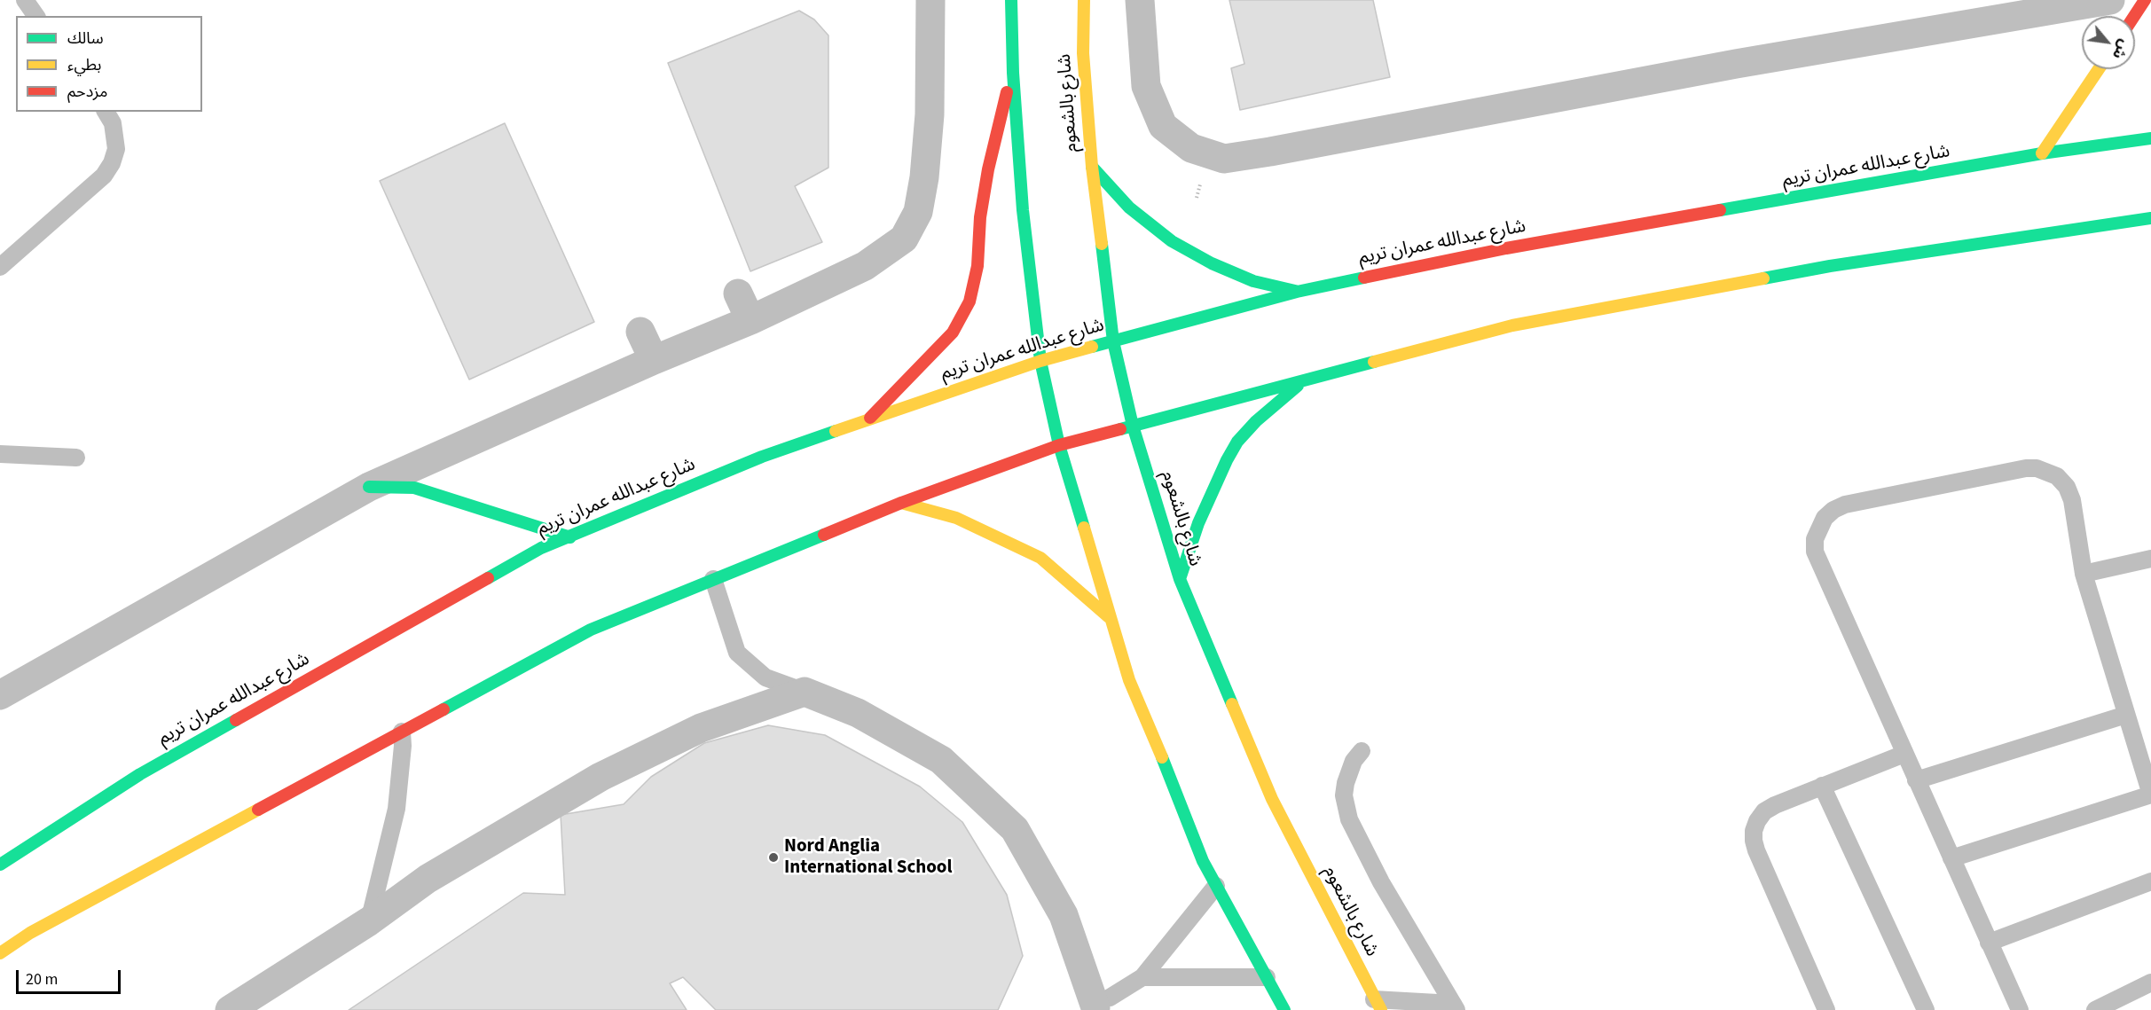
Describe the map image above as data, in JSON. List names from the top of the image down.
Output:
{
  "streets": {
    "street": ["شارع بالشعوم", "شارع عبدالله عمران تريم"]
  },
  "crossings": [
    ["شارع بالشعوم", "شارع عبدالله عمران تريم"]
  ],
  "places": ["Nord Anglia International School"],
  "legend": ["سالك", "بطيء", "مزدحم"],
  "scale_bar": "20 m",
  "north": "bottom right"
}
